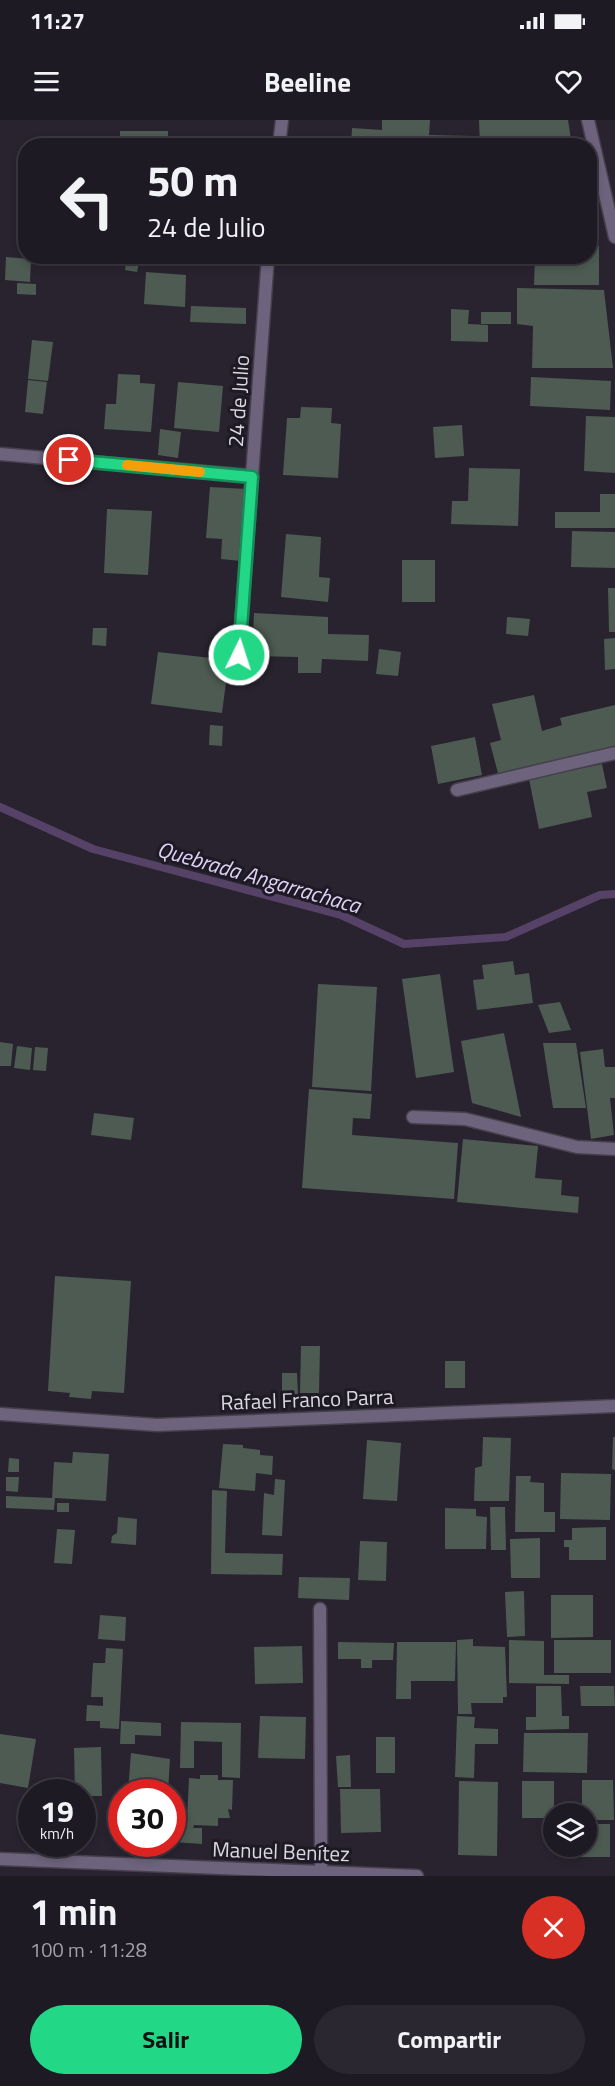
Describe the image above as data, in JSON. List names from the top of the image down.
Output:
{
  "streets": {
    "street": ["24 de Julio", "Rafael Franco Parra", "Manuel Benítez"]
  },
  "water": ["Quebrada Angarrachaca"],
  "page": {
    "status": "11:27",
    "header": "Beeline",
    "turn": ["50 m", "24 de Julio"],
    "speed": "19 km/h",
    "limit": "30",
    "heading": ["1 min", "100 m · 11:28"],
    "buttons": ["Salir", "Compartir"]
  }
}
